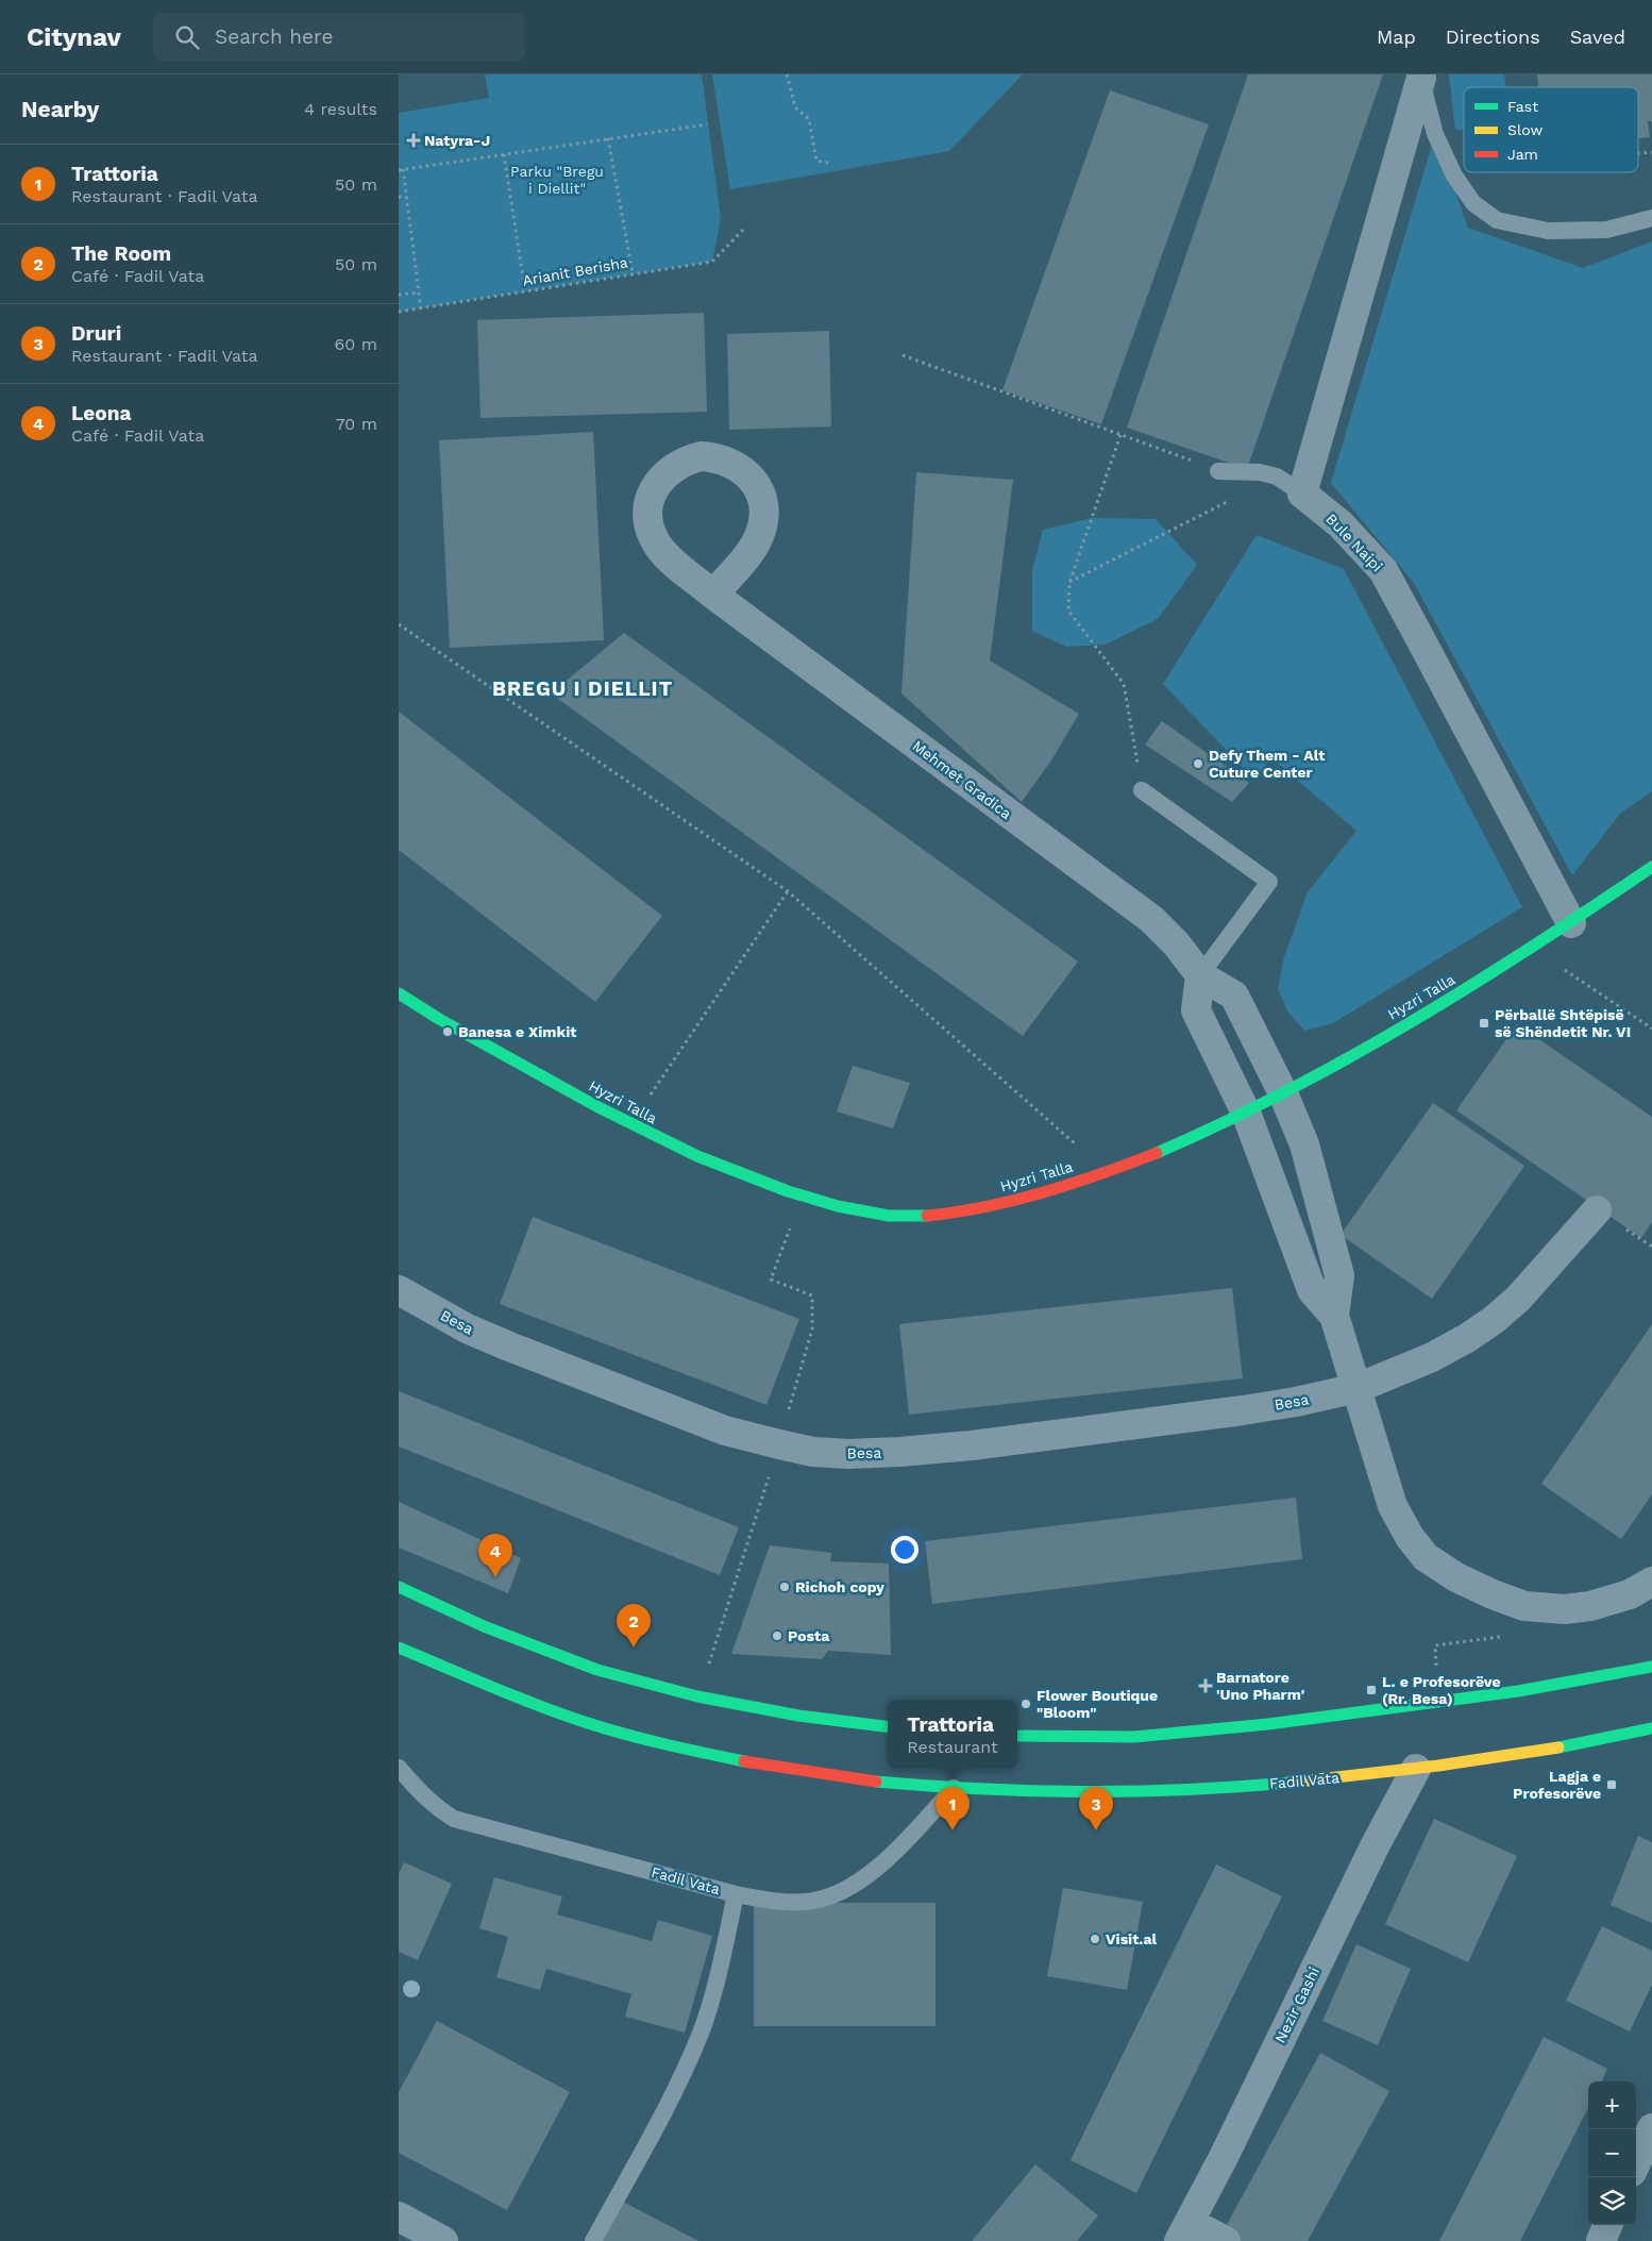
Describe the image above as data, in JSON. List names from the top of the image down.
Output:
{
  "streets": {
    "main road": ["Hyzri Talla", "Fadil Vata"],
    "street": [
      "Bule Naipi",
      "Mehmet Gradica",
      "Besa",
      "Nezir Gashi"
    ],
    "path": ["Arianit Berisha"]
  },
  "crossings": [
    ["Bule Naipi", "Hyzri Talla"],
    ["Mehmet Gradica", "Hyzri Talla"],
    ["Fadil Vata", "Nezir Gashi"]
  ],
  "districts": ["BREGU I DIELLIT"],
  "parks": ["Parku \"Bregu i Diellit\""],
  "places": {
    "health": ["Natyra-J", "Barnatore 'Uno Pharm'"],
    "other": [
      "Defy Them - Alt Cuture Center",
      "Banesa e Ximkit",
      "Richoh copy",
      "Posta",
      "Flower Boutique \"Bloom\"",
      "Visit.al"
    ],
    "transit": ["Përballë Shtëpisë së Shëndetit Nr. VI", "L. e Profesorëve (Rr. Besa)", "Lagja e Profesorëve"]
  },
  "legend": ["Fast", "Slow", "Jam"],
  "page": {
    "header": "Citynav",
    "search": "Search here",
    "nav": ["Map", "Directions", "Saved"],
    "heading": ["Nearby", "4 results"],
    "list": [
      {
        "mark": "1",
        "name": "Trattoria",
        "note": "Restaurant · Fadil Vata",
        "value": "50 m"
      },
      {
        "mark": "2",
        "name": "The Room",
        "note": "Café · Fadil Vata",
        "value": "50 m"
      },
      {
        "mark": "3",
        "name": "Druri",
        "note": "Restaurant · Fadil Vata",
        "value": "60 m"
      },
      {
        "mark": "4",
        "name": "Leona",
        "note": "Café · Fadil Vata",
        "value": "70 m"
      }
    ],
    "pins": [
      "4",
      "2",
      "1",
      "3"
    ],
    "popup": ["Trattoria", "Restaurant"],
    "map_buttons": ["+", "−"]
  }
}
